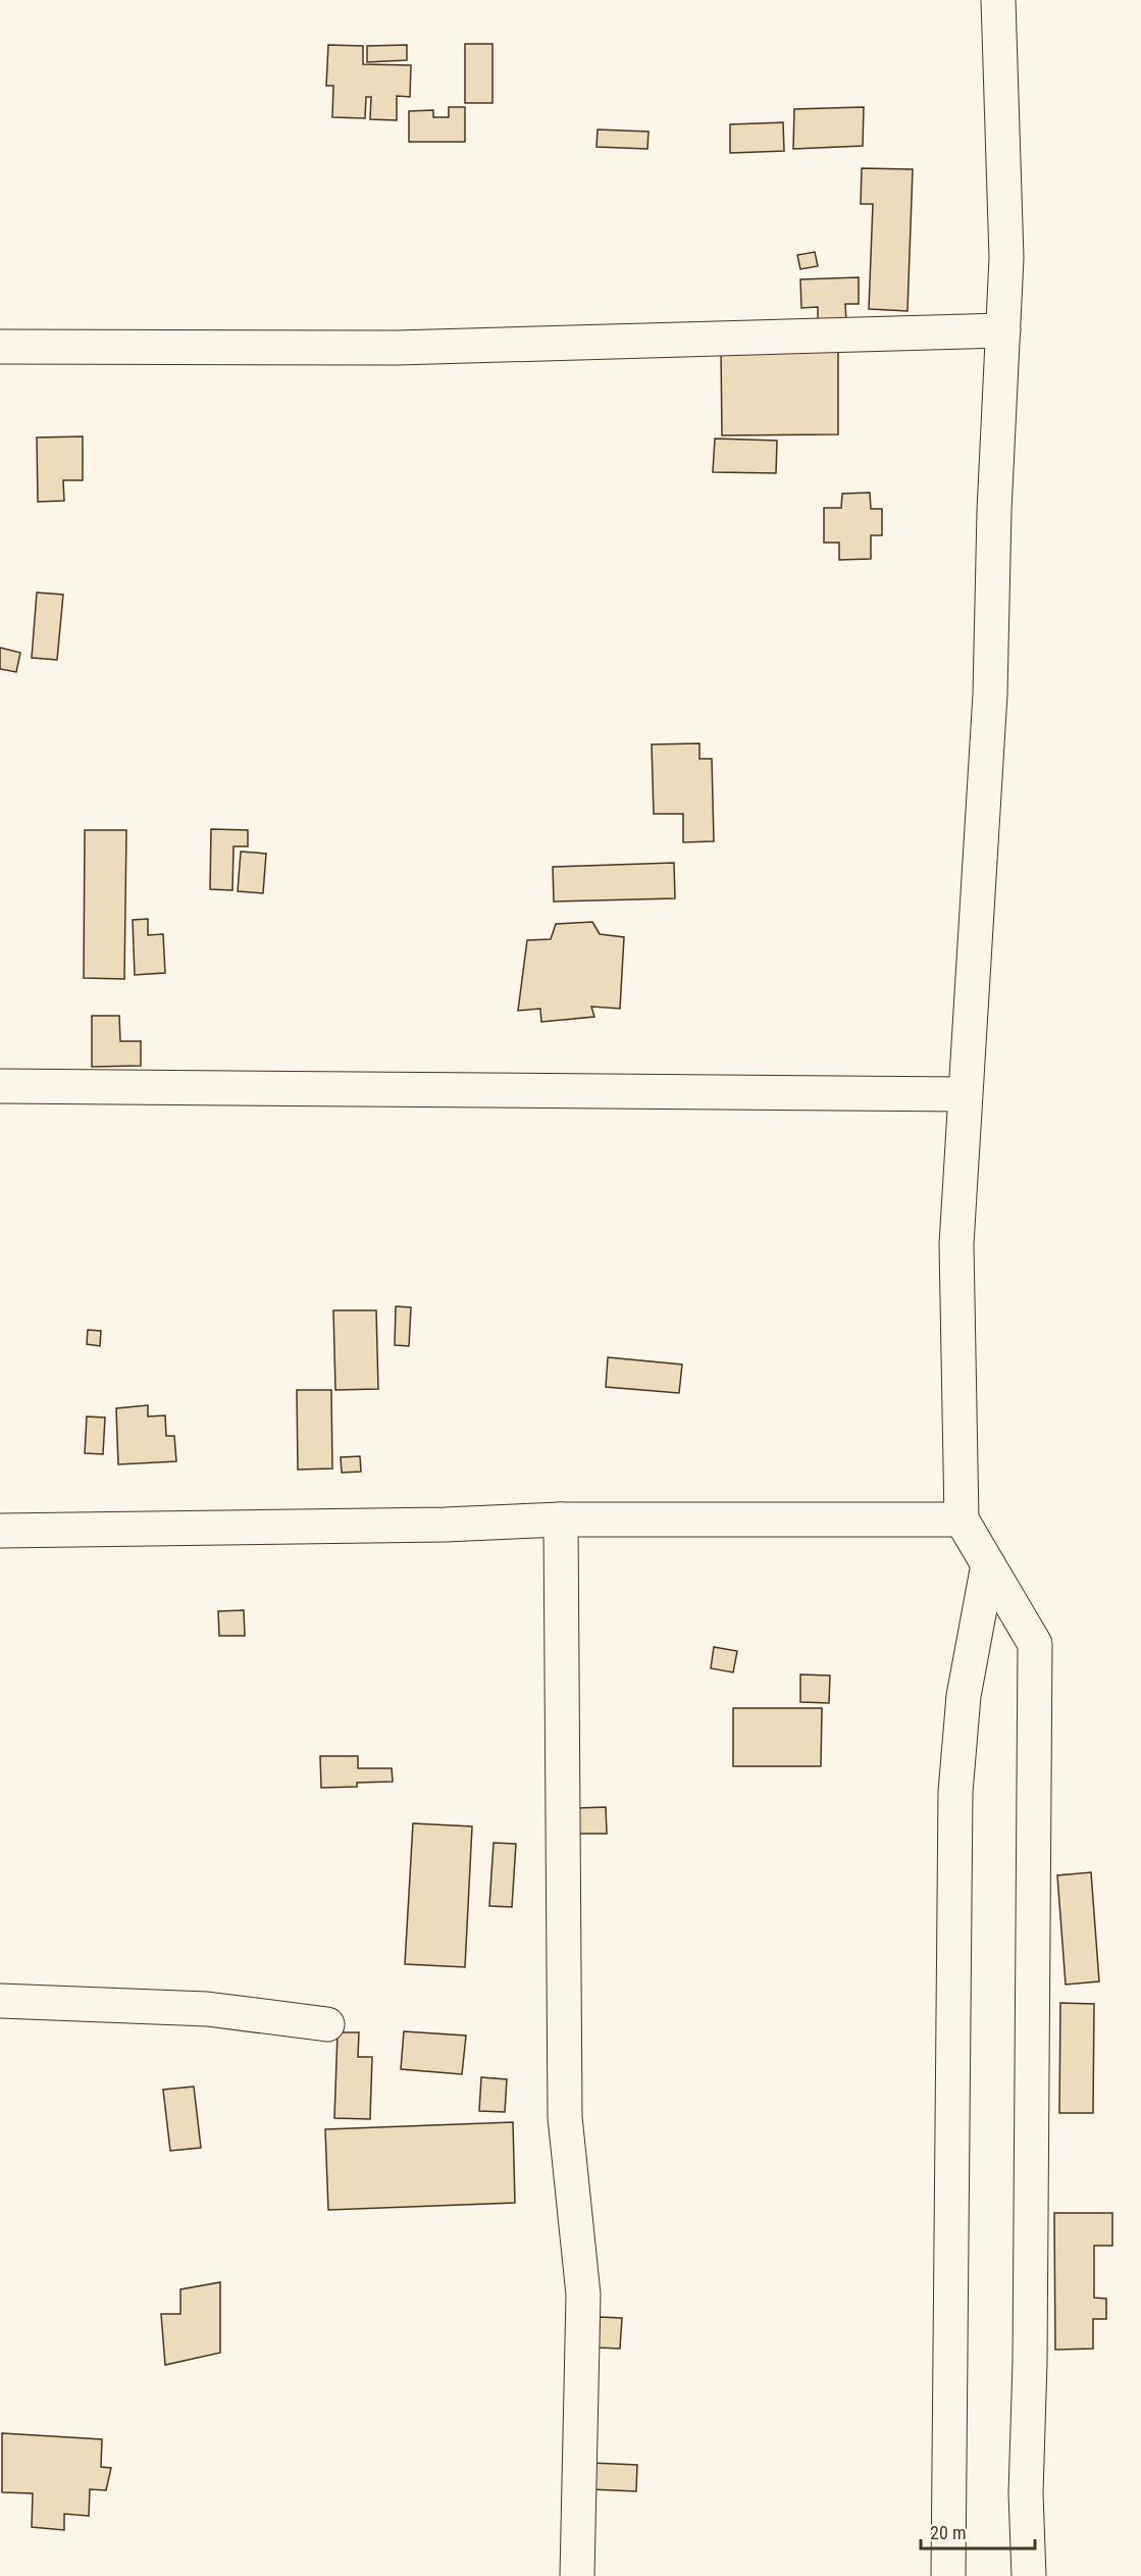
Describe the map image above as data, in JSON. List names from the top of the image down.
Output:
{
  "scale_bar": "20 m"
}
